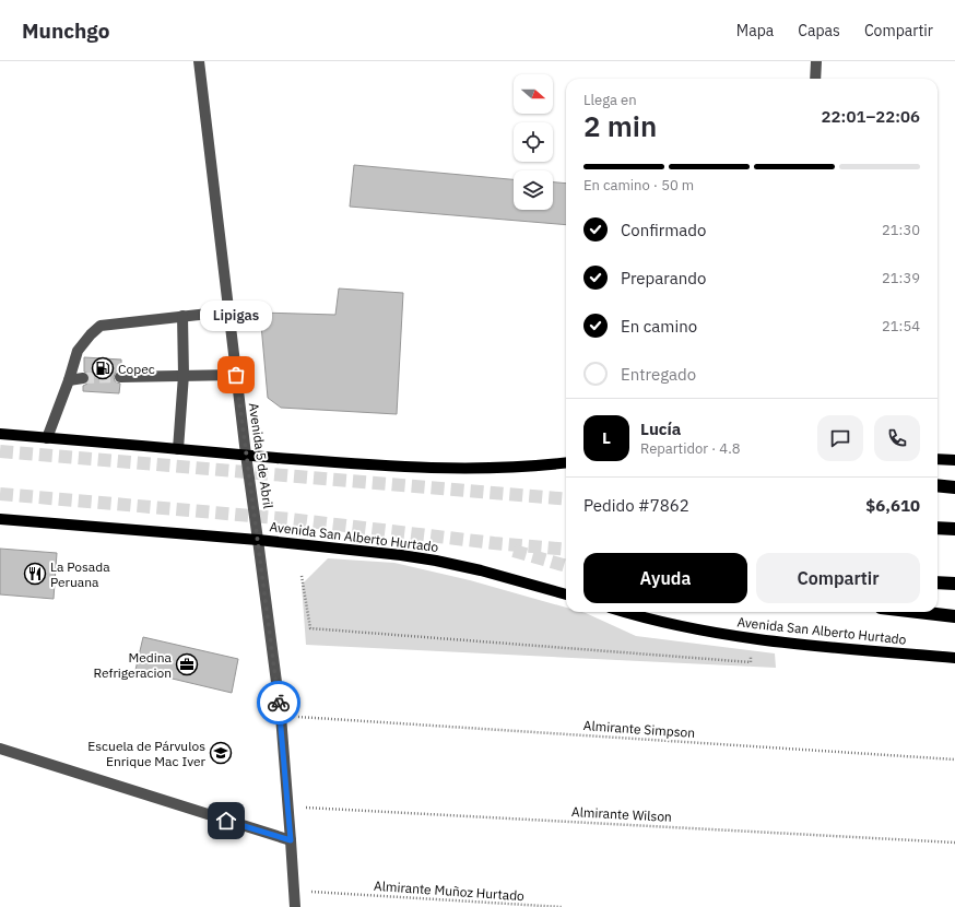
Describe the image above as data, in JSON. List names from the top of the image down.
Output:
{
  "streets": {
    "main road": ["Avenida San Alberto Hurtado"],
    "street": ["Avenida 5 de Abril"],
    "path": ["Almirante Simpson", "Almirante Wilson", "Almirante Muñoz Hurtado"]
  },
  "crossings": [
    ["Avenida 5 de Abril", "Avenida San Alberto Hurtado"],
    ["Avenida 5 de Abril", "Almirante Wilson"]
  ],
  "places": {
    "fuel station": ["Copec"],
    "other": ["Lipigas"],
    "restaurant": ["La Posada Peruana"],
    "office": ["Medina Refrigeracion"],
    "school or university": ["Escuela de Párvulos Enrique Mac Iver"]
  },
  "north": "right",
  "page": {
    "header": "Munchgo",
    "nav": ["Mapa", "Capas", "Compartir"],
    "heading": ["2 min", "Llega en", "22:01–22:06"],
    "panel": [
      "Lucía",
      "Repartidor · 4.8",
      "Pedido #7862",
      "$6,610"
    ],
    "bar": "En camino · 50 m",
    "list": [
      ["Confirmado", "21:30"],
      ["Preparando", "21:39"],
      ["En camino", "21:54"],
      "Entregado"
    ],
    "bubble": "Lipigas",
    "round": "L",
    "buttons": ["Ayuda", "Compartir"]
  }
}
